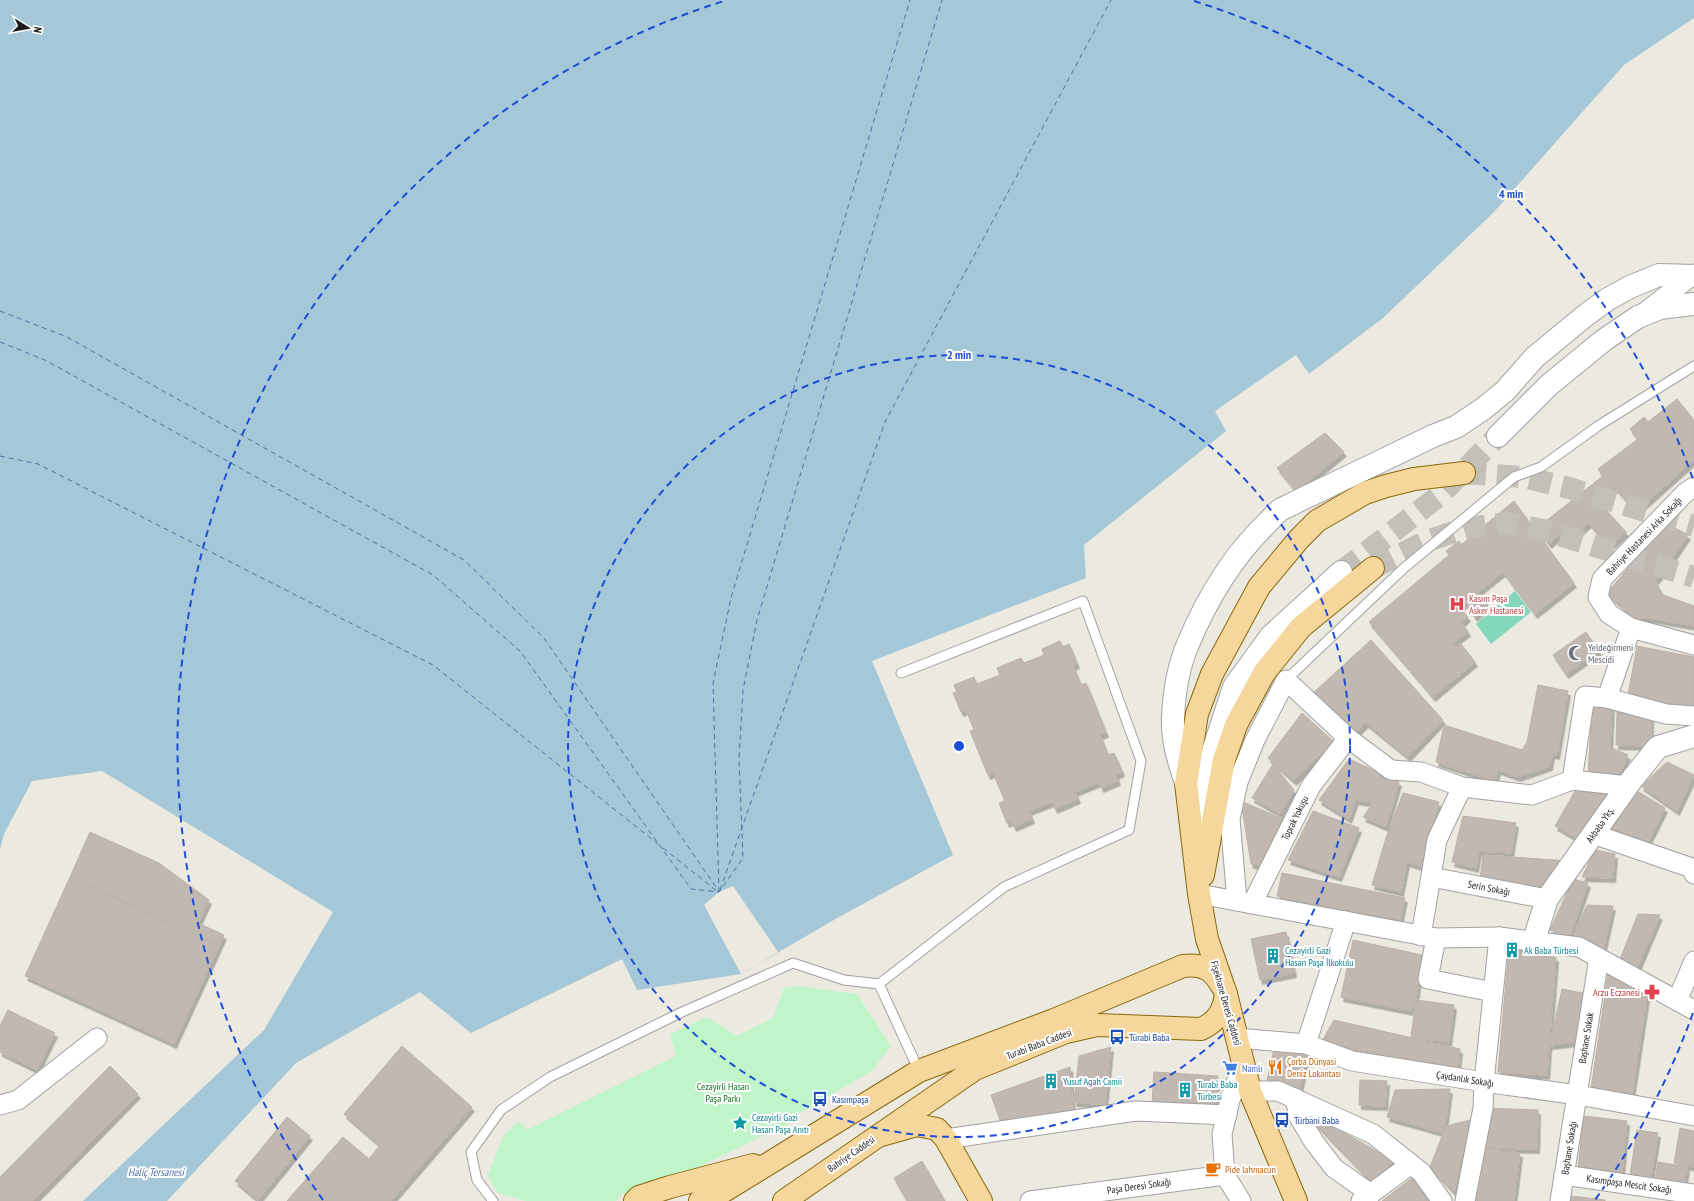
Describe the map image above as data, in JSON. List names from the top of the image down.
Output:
{
  "streets": {
    "main road": ["Fişekhane Deresi Caddesi", "Turabi Baba Caddesi", "Bahriye Caddesi"],
    "street": [
      "Bahriye Hastanesi Arka Sokağı",
      "Toprak Yokuşu",
      "Akbaba Ykş.",
      "Serin Sokağı",
      "Başhane Sokak",
      "Çaydanlık Sokağı",
      "Başhane Sokağı",
      "Kasımpaşa Mescit Sokağı",
      "Paşa Deresi Sokağı"
    ]
  },
  "crossings": [
    ["Akbaba Ykş.", "Serin Sokağı"],
    ["Fişekhane Deresi Caddesi", "Turabi Baba Caddesi"],
    ["Fişekhane Deresi Caddesi", "Çaydanlık Sokağı"],
    ["Başhane Sokak", "Çaydanlık Sokağı"],
    ["Başhane Sokak", "Başhane Sokağı"],
    ["Turabi Baba Caddesi", "Bahriye Caddesi"],
    ["Çaydanlık Sokağı", "Başhane Sokağı"],
    ["Başhane Sokağı", "Kasımpaşa Mescit Sokağı"]
  ],
  "water": ["Haliç Tersanesi"],
  "parks": ["Cezayirli Hasan Paşa Parkı"],
  "places": {
    "hospital": ["Kasım Paşa Asker Hastanesi"],
    "mosque": ["Yeldeğirmeni Mescidi"],
    "building": [
      "Ak Baba Türbesi",
      "Cezayirli Gazi Hasan Paşa İlkokulu",
      "Yusuf Agah Camii",
      "Turabi Baba Türbesi"
    ],
    "pharmacy": ["Arzu Eczanesi"],
    "bus stop": ["Türabi Baba", "Kasımpaşa", "Türbani Baba"],
    "restaurant": ["Çorba Dünyasi Deniz Lokantasi"],
    "supermarket": ["Namlı"],
    "place": ["Cezayirli Gazi Hasan Paşa Anıtı"],
    "cafe": ["Pide lahmacun"]
  },
  "north": "right",
  "rings": ["4 min", "2 min"]
}
